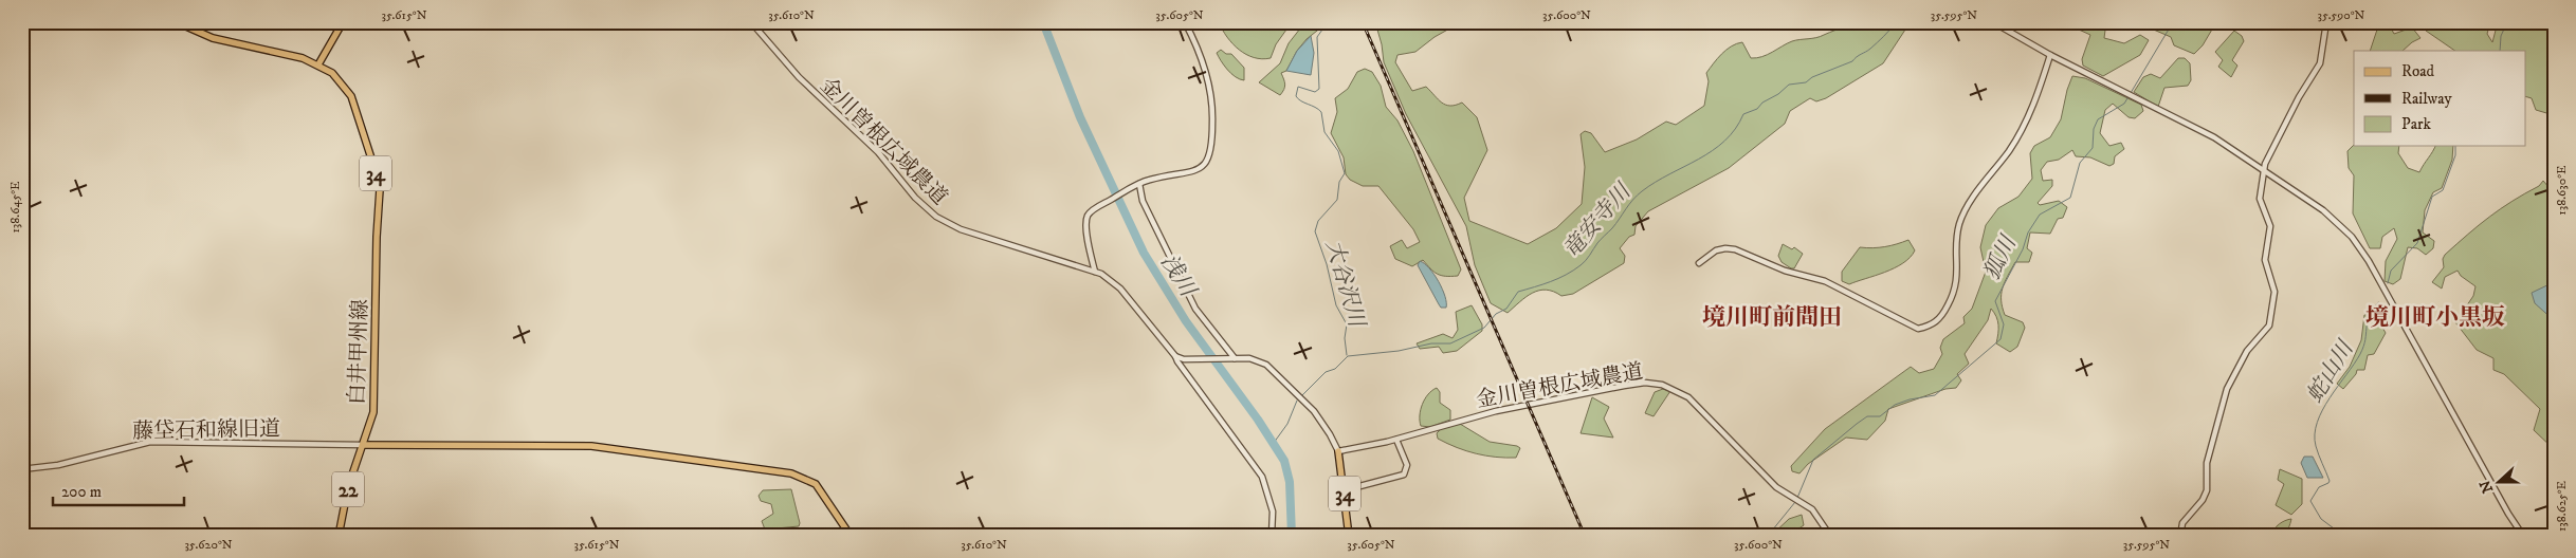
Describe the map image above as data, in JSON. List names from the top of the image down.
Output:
{
  "streets": {
    "main road": ["34", "白井甲州線", "22"],
    "street": ["金川曽根広域農道", "藤垈石和線旧道"]
  },
  "crossings": [
    ["金川曽根広域農道", "34"],
    ["白井甲州線", "藤垈石和線旧道"],
    ["白井甲州線", "22"],
    ["藤垈石和線旧道", "22"]
  ],
  "districts": ["境川町前間田", "境川町小黒坂"],
  "water": [
    "竜安寺川",
    "狐川",
    "浅川",
    "大谷沢川",
    "蛇山川"
  ],
  "legend": ["Road", "Railway", "Park"],
  "scale_bar": "200 m",
  "north": "left",
  "coordinates": [
    "35.615°N",
    "35.610°N",
    "35.605°N",
    "35.600°N",
    "35.595°N",
    "35.590°N",
    "138.630°E",
    "138.645°E",
    "138.625°E",
    "35.620°N"
  ]
}
